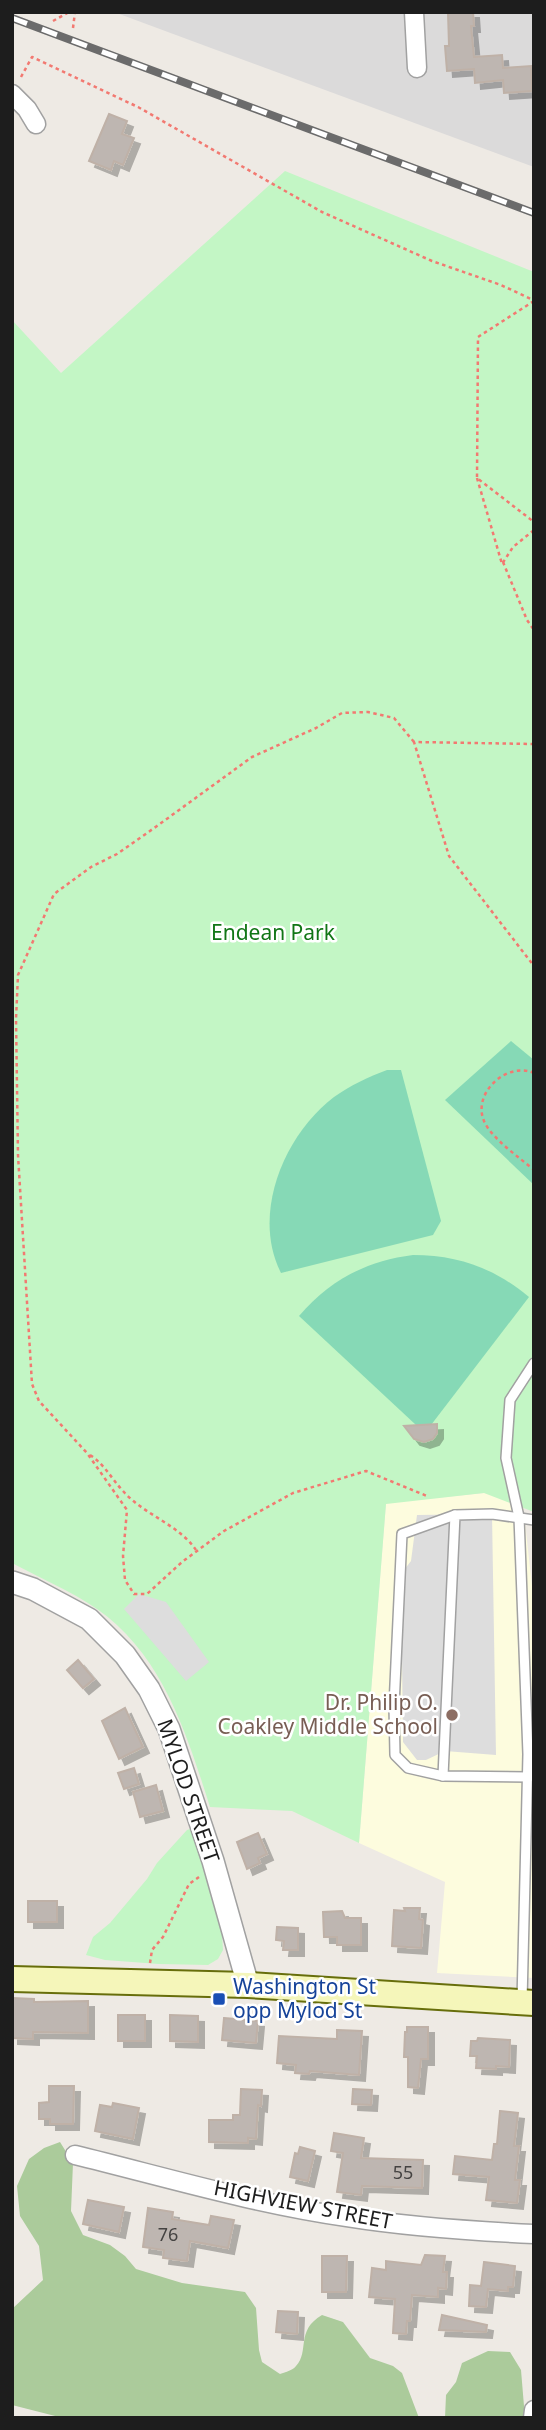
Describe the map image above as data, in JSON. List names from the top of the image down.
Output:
{
  "streets": {
    "street": ["MYLOD STREET", "HIGHVIEW STREET"]
  },
  "parks": ["Endean Park"],
  "places": {
    "other": ["Dr. Philip O. Coakley Middle School"],
    "transit": ["Washington St opp Mylod St"]
  },
  "house_numbers": ["55", "76"]
}
